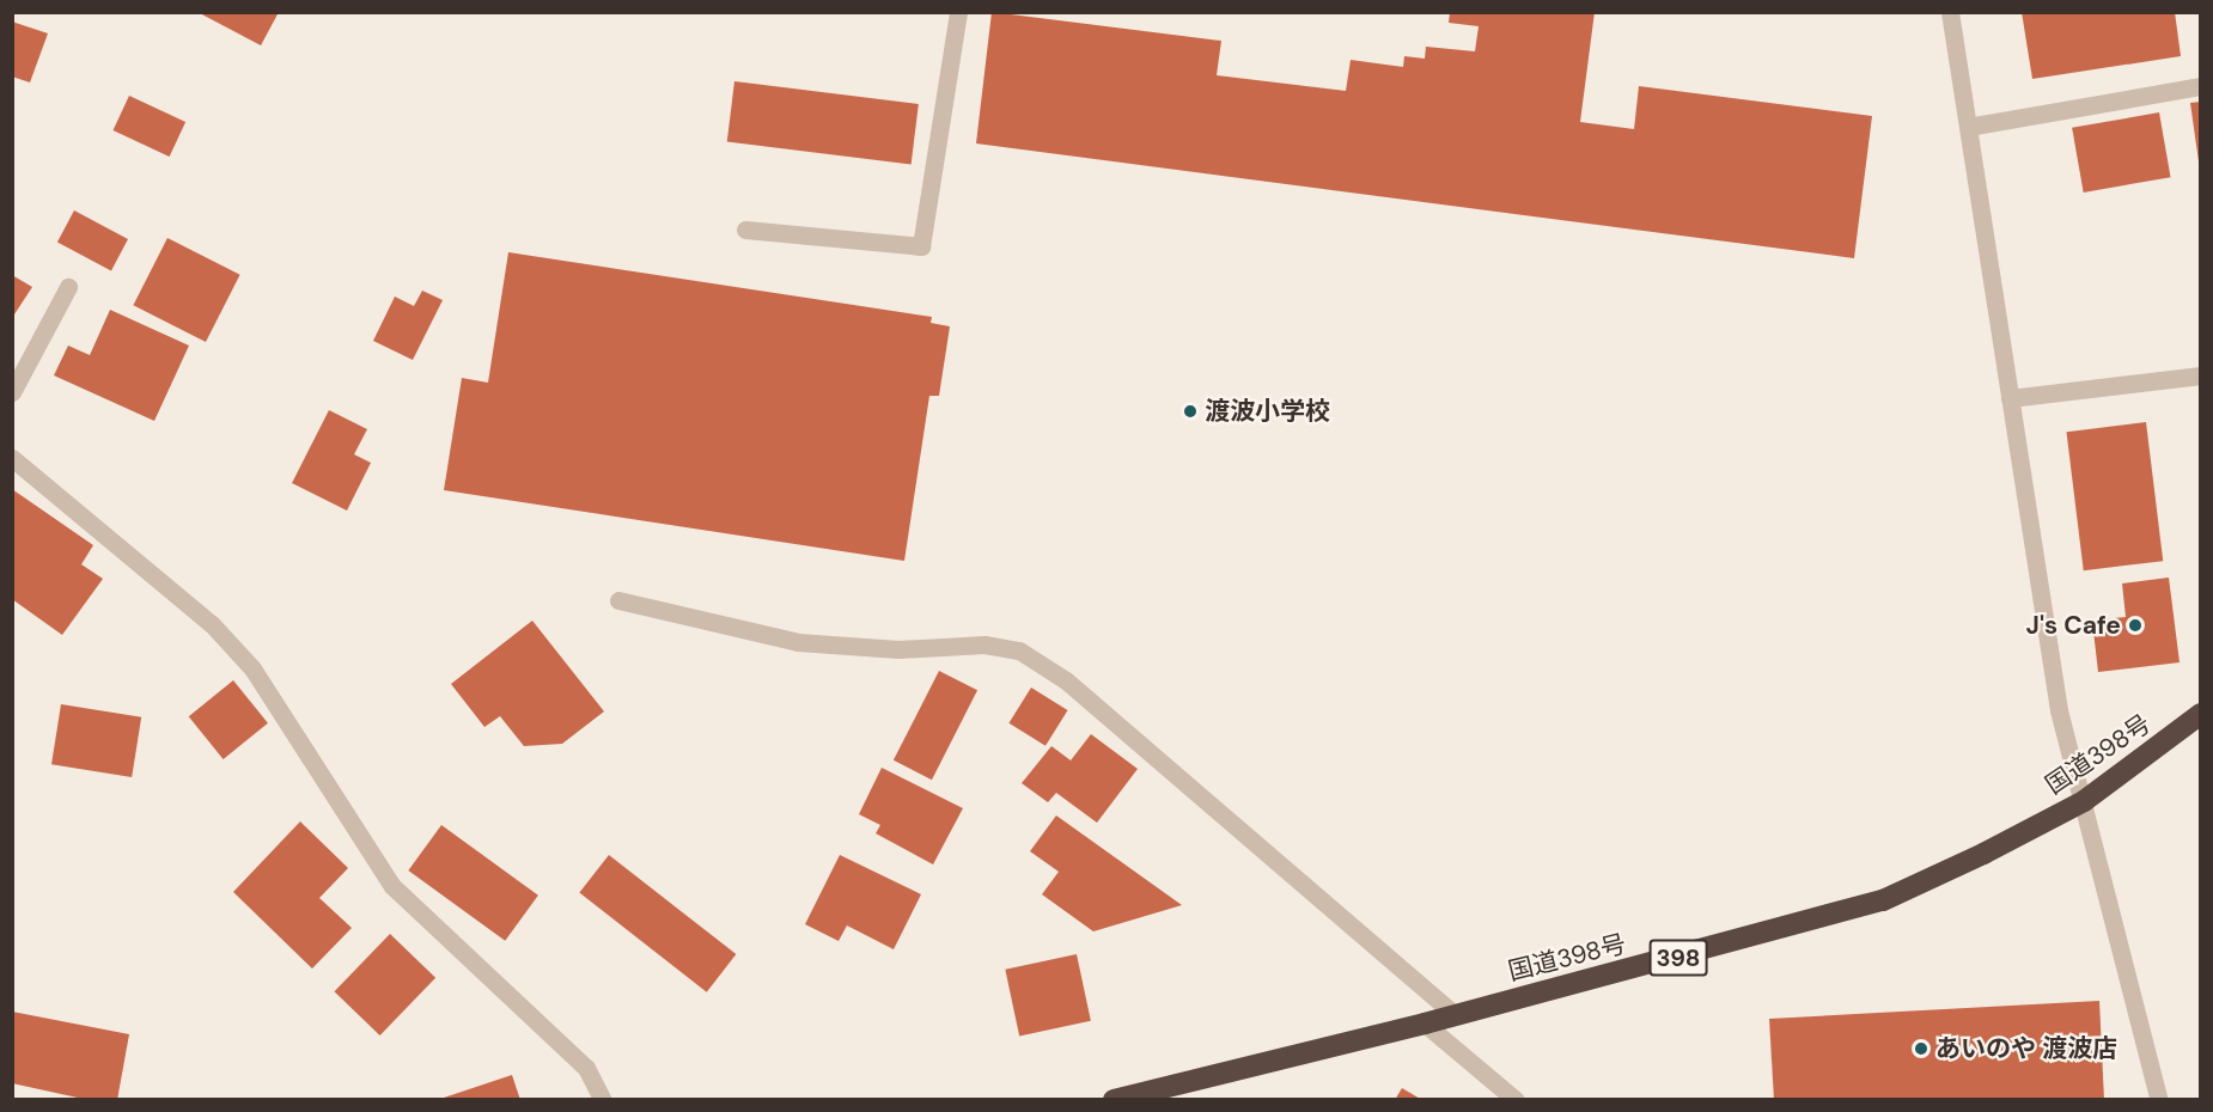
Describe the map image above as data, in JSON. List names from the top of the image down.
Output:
{
  "streets": {
    "highway": ["国道398号", "398"]
  },
  "places": ["渡波小学校", "J's Cafe", "あいのや 渡波店"]
}
